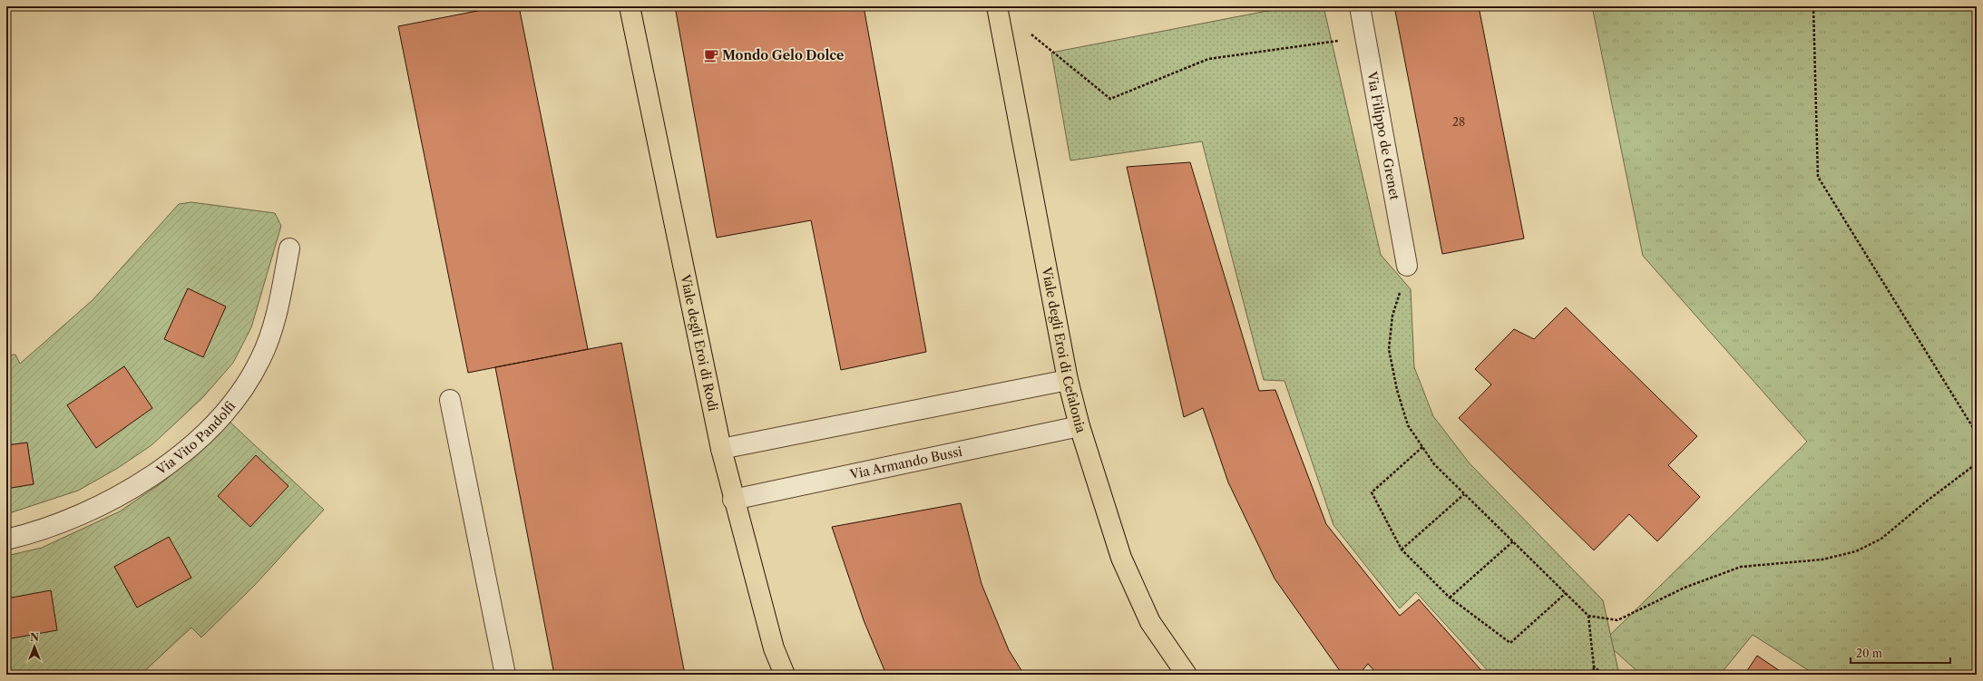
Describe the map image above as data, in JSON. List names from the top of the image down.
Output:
{
  "streets": {
    "main road": ["Viale degli Eroi di Rodi", "Viale degli Eroi di Cefalonia"],
    "street": ["Via Filippo de Grenet", "Via Vito Pandolfi", "Via Armando Bussi"]
  },
  "crossings": [
    ["Viale degli Eroi di Rodi", "Via Armando Bussi"],
    ["Viale degli Eroi di Cefalonia", "Via Armando Bussi"]
  ],
  "places": {
    "cafe": ["Mondo Gelo Dolce"]
  },
  "house_numbers": ["28"],
  "scale_bar": "20 m",
  "north": "top"
}
